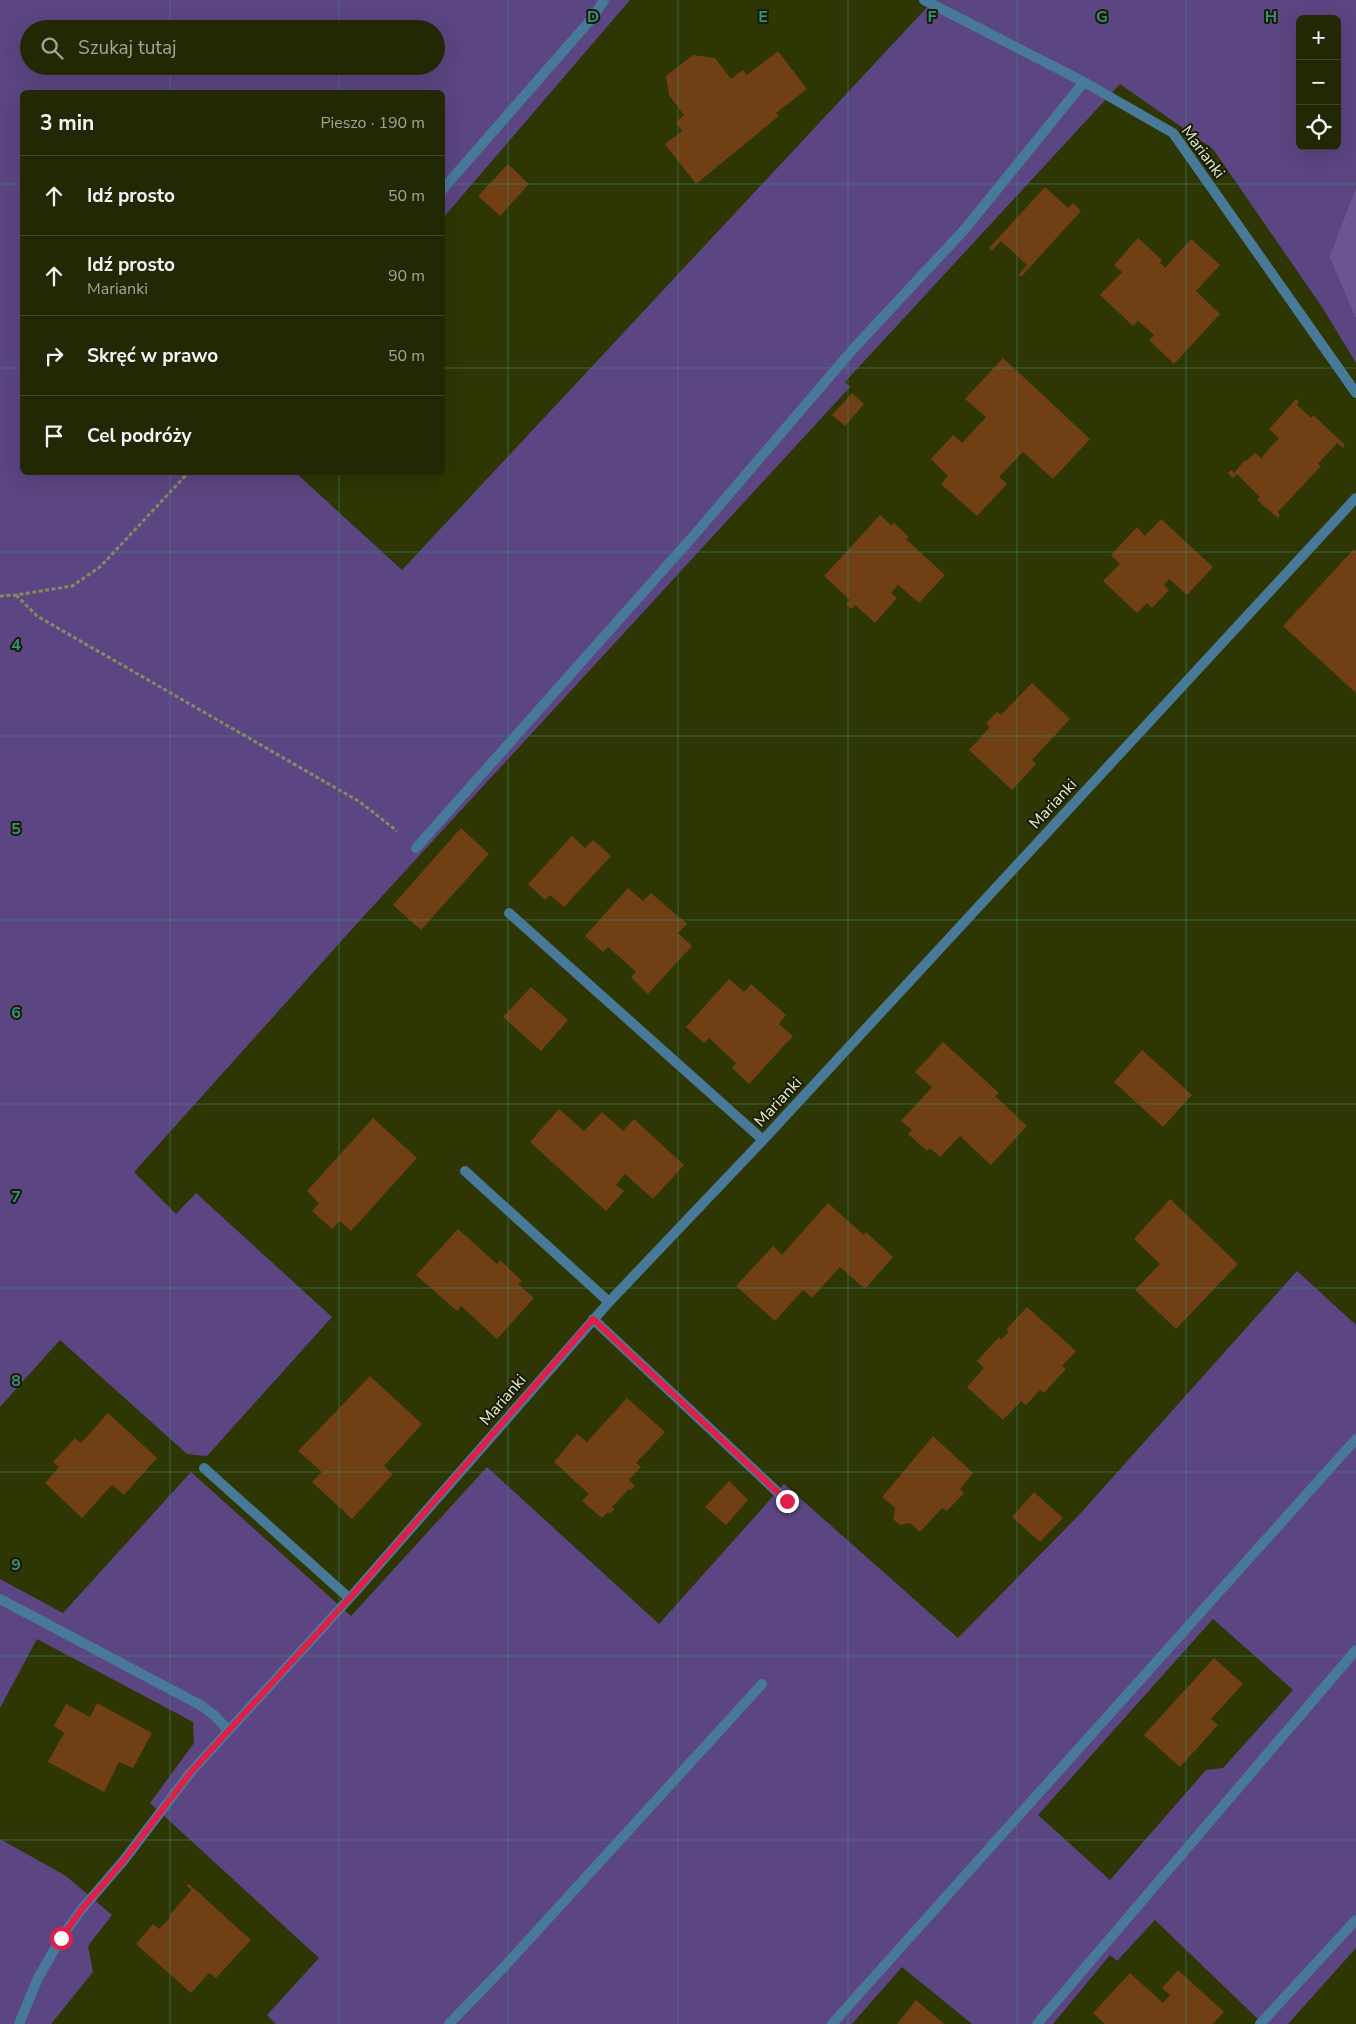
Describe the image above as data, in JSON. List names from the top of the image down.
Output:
{
  "streets": {
    "lane": ["Marianki"]
  },
  "page": {
    "map_buttons": ["+", "−"],
    "search": "Szukaj tutaj",
    "heading": ["3 min", "Pieszo · 190 m"],
    "list": [
      ["Idź prosto", "50 m"],
      ["Idź prosto", "Marianki", "90 m"],
      ["Skręć w prawo", "50 m"],
      "Cel podróży"
    ]
  },
  "grid": {
    "columns": [
      "D",
      "E",
      "F",
      "G",
      "H"
    ],
    "rows": [
      "4",
      "5",
      "6",
      "7",
      "8",
      "9"
    ]
  }
}
